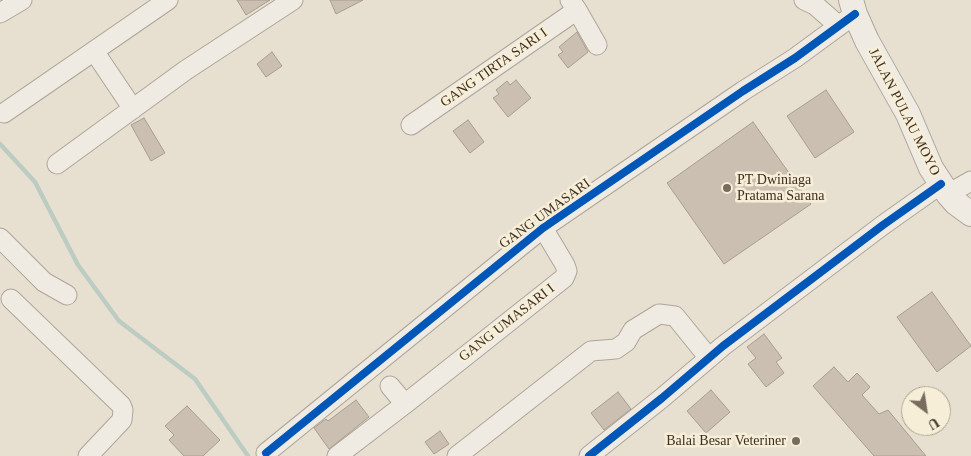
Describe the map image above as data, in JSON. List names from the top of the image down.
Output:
{
  "streets": {
    "street": [
      "GANG TIRTA SARI I",
      "JALAN PULAU MOYO",
      "GANG UMASARI",
      "GANG UMASARI I"
    ]
  },
  "crossings": [
    ["JALAN PULAU MOYO", "GANG UMASARI"],
    ["GANG UMASARI", "GANG UMASARI I"]
  ],
  "places": ["PT Dwiniaga Pratama Sarana", "Balai Besar Veteriner"],
  "north": "bottom right"
}
